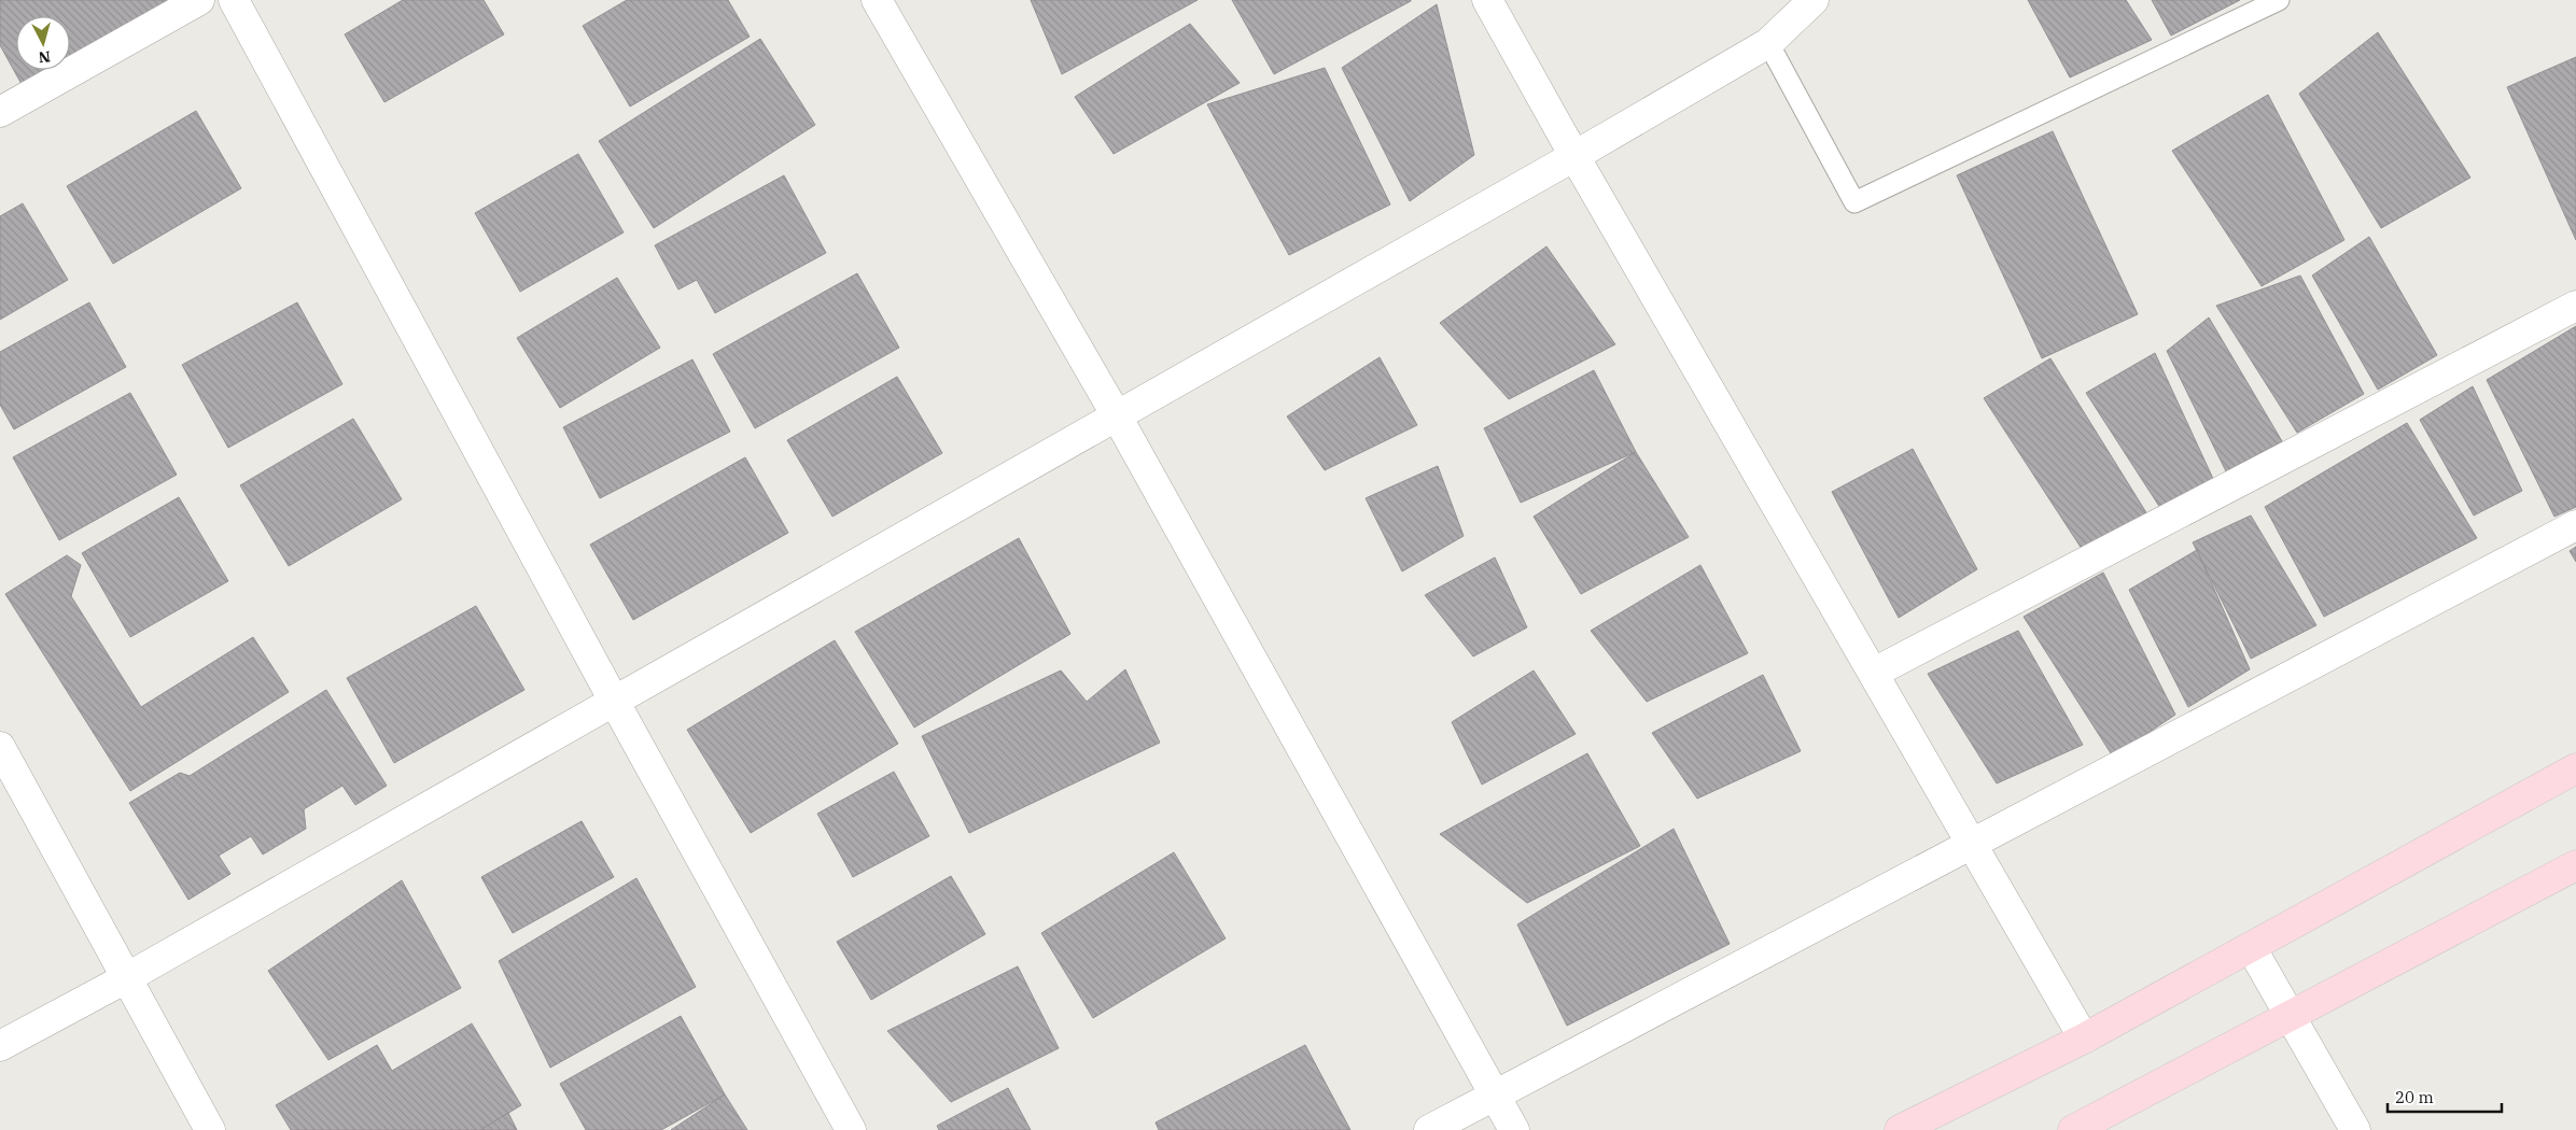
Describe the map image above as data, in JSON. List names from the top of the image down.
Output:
{
  "scale_bar": "20 m",
  "north": "bottom"
}
